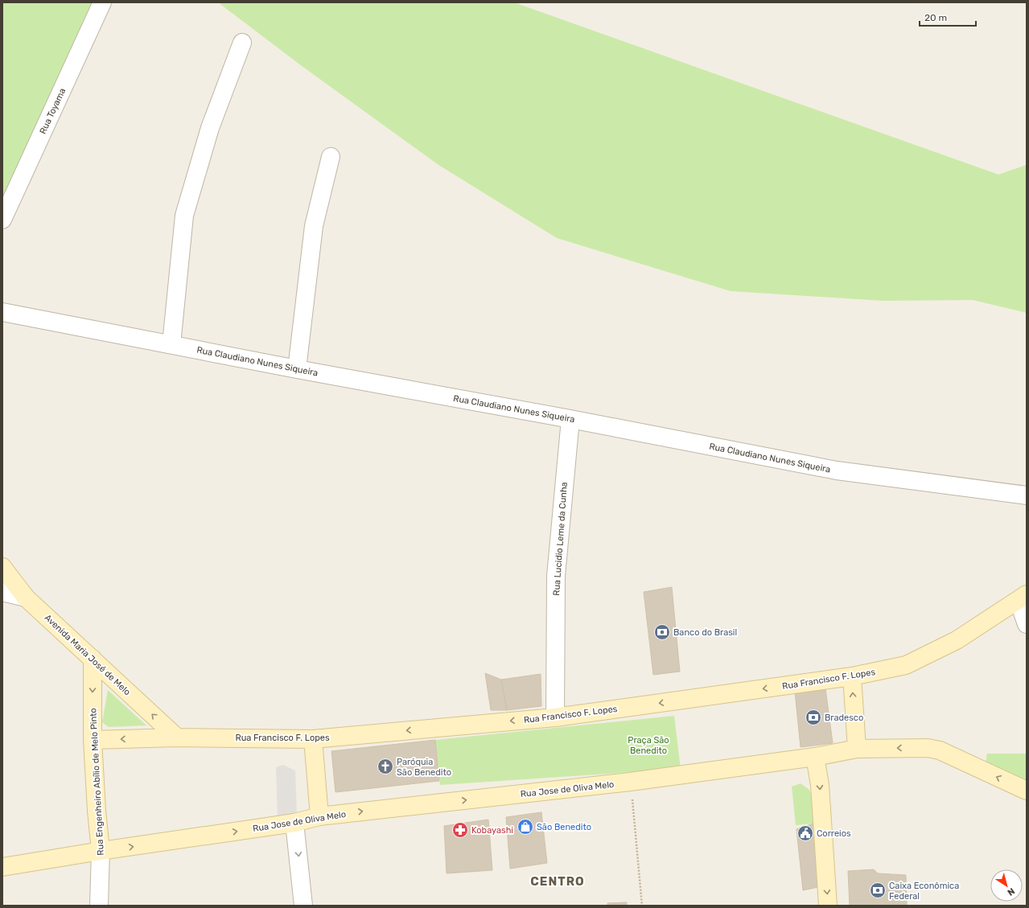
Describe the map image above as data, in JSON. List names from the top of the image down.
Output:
{
  "streets": {
    "street": [
      "Rua Toyama",
      "Rua Claudiano Nunes Siqueira",
      "Rua Lucidio Leme da Cunha",
      "Avenida Maria José de Melo",
      "Rua Francisco F. Lopes",
      "Rua Engenheiro Abílio de Melo Pinto",
      "Rua Jose de Oliva Melo"
    ]
  },
  "crossings": [
    ["Rua Claudiano Nunes Siqueira", "Rua Lucidio Leme da Cunha"],
    ["Rua Lucidio Leme da Cunha", "Rua Francisco F. Lopes"],
    ["Avenida Maria José de Melo", "Rua Francisco F. Lopes"],
    ["Avenida Maria José de Melo", "Rua Engenheiro Abílio de Melo Pinto"],
    ["Rua Francisco F. Lopes", "Rua Engenheiro Abílio de Melo Pinto"],
    ["Rua Engenheiro Abílio de Melo Pinto", "Rua Jose de Oliva Melo"]
  ],
  "one_way": ["Avenida Maria José de Melo", "Rua Francisco F. Lopes"],
  "districts": ["CENTRO"],
  "parks": ["Praça São Benedito"],
  "places": {
    "bank": ["Banco do Brasil", "Bradesco", "Caixa Econômica Federal"],
    "church": ["Paróquia São Benedito"],
    "shop": ["São Benedito"],
    "pharmacy": ["Kobayashi"],
    "public building": ["Correios"]
  },
  "scale_bar": "20 m",
  "north": "bottom right"
}
